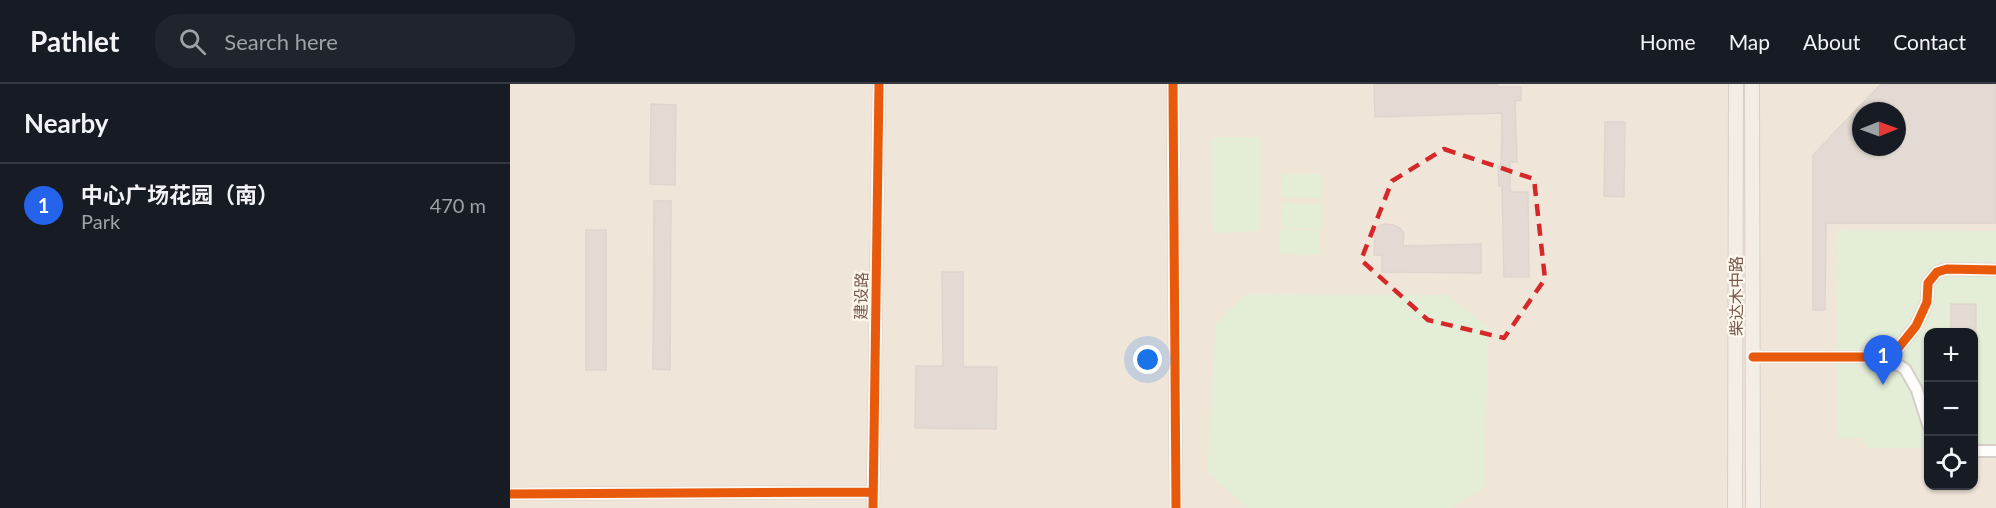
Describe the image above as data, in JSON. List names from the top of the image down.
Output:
{
  "streets": {
    "main road": ["柴达木中路"],
    "street": ["建设路"]
  },
  "north": "right",
  "page": {
    "header": "Pathlet",
    "search": "Search here",
    "nav": [
      "Home",
      "Map",
      "About",
      "Contact"
    ],
    "heading": "Nearby",
    "list": [
      {
        "mark": "1",
        "name": "中心广场花园（南）",
        "note": "Park",
        "value": "470 m"
      }
    ],
    "map_buttons": ["+", "−"],
    "pins": "1"
  }
}
